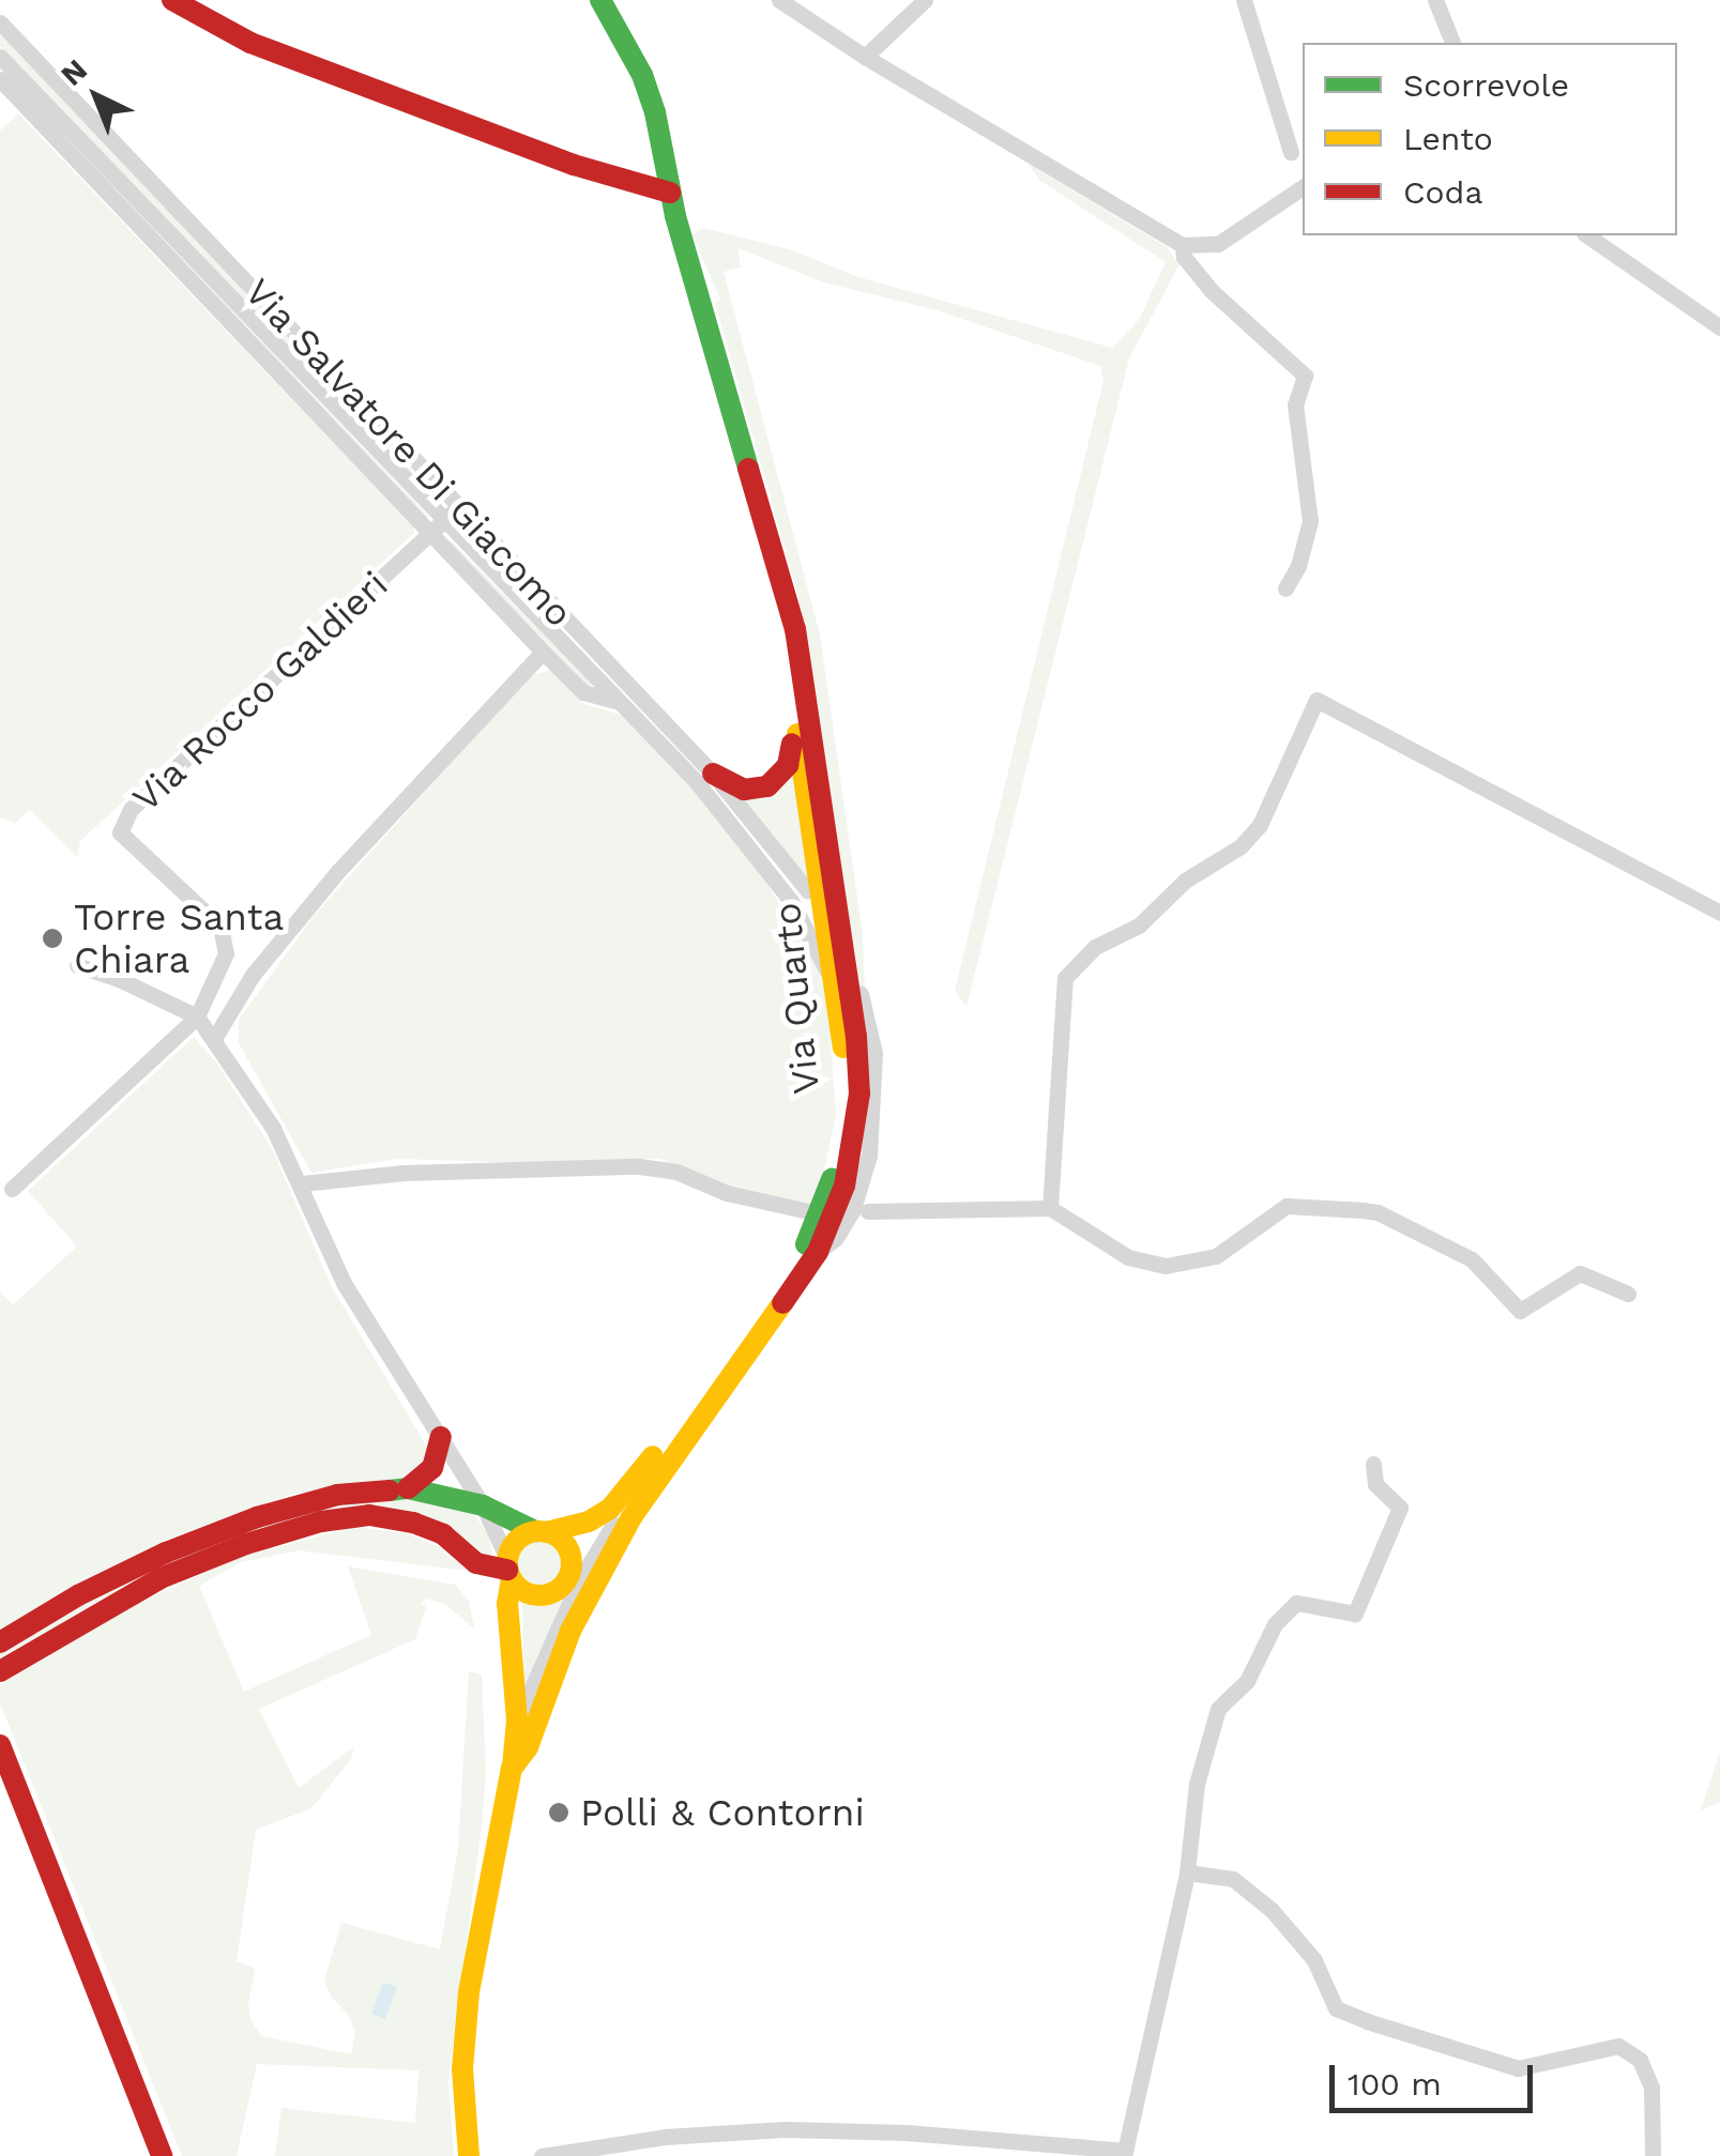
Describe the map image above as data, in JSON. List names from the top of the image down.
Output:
{
  "streets": {
    "main road": ["Via Quarto"],
    "street": ["Via Salvatore Di Giacomo", "Via Rocco Galdieri"]
  },
  "crossings": [
    ["Via Salvatore Di Giacomo", "Via Rocco Galdieri"],
    ["Via Salvatore Di Giacomo", "Via Quarto"]
  ],
  "places": ["Torre Santa Chiara", "Polli & Contorni"],
  "legend": ["Scorrevole", "Lento", "Coda"],
  "scale_bar": "100 m",
  "north": "top left"
}
